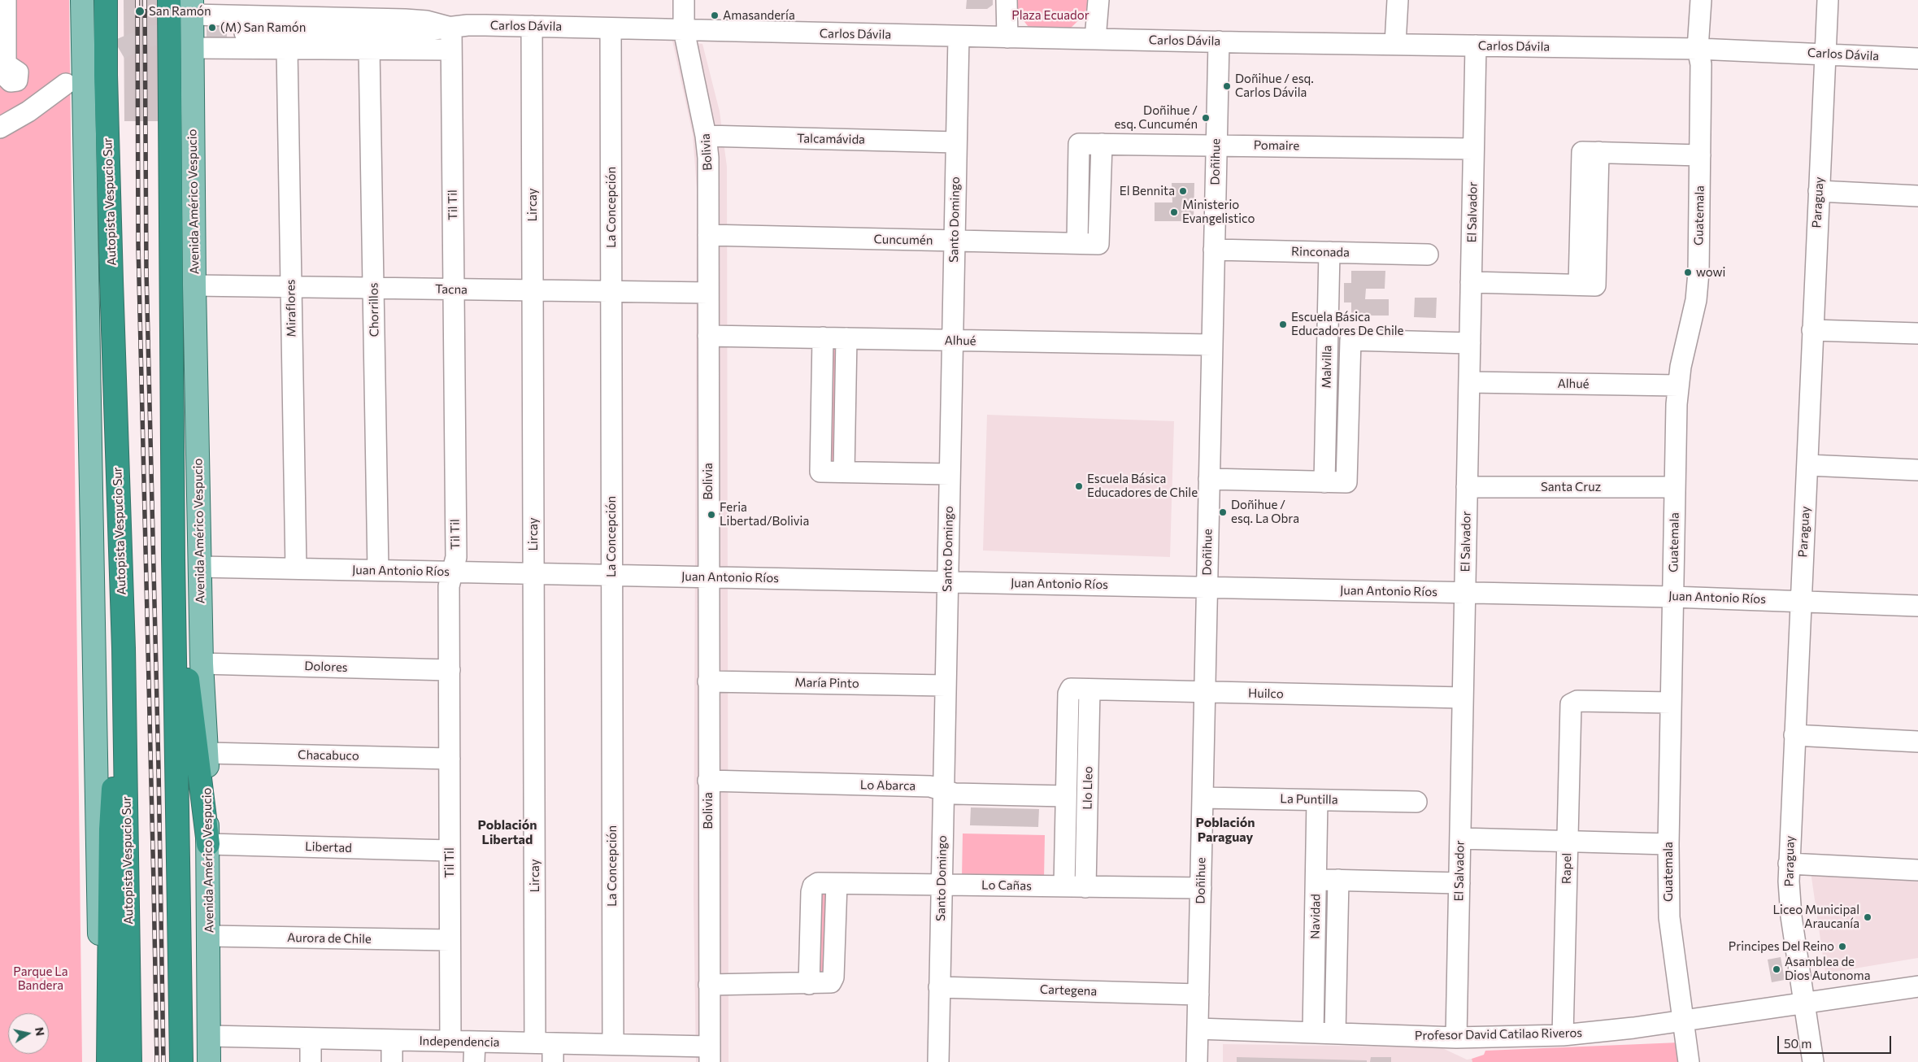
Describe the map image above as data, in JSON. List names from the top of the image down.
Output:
{
  "streets": {
    "highway": ["Autopista Vespucio Sur"],
    "main road": ["Avenida Américo Vespucio"],
    "street": [
      "Carlos Dávila",
      "Talcamávida",
      "Pomaire",
      "Bolivia",
      "Doñihue",
      "Paraguay",
      "Til Til",
      "Lircay",
      "La Concepción",
      "El Salvador",
      "Guatemala",
      "Santo Domingo",
      "Cuncumén",
      "Rinconada",
      "Tacna",
      "Miraflores",
      "Chorrillos",
      "Alhué",
      "Malvilla",
      "Santa Cruz",
      "Juan Antonio Ríos",
      "Dolores",
      "María Pinto",
      "Huilco",
      "Chacabuco",
      "Lo Abarca",
      "Llo Lleo",
      "La Puntilla",
      "Libertad",
      "Rapel",
      "Lo Cañas",
      "Navidad",
      "Aurora de Chile",
      "Cartegena",
      "Profesor David Catilao Riveros",
      "Independencia"
    ]
  },
  "crossings": [
    ["Carlos Dávila", "Bolivia"],
    ["Carlos Dávila", "Doñihue"],
    ["Carlos Dávila", "Avenida Américo Vespucio"],
    ["Carlos Dávila", "Paraguay"],
    ["Carlos Dávila", "Til Til"],
    ["Carlos Dávila", "Lircay"],
    ["Carlos Dávila", "La Concepción"],
    ["Carlos Dávila", "El Salvador"],
    ["Carlos Dávila", "Guatemala"],
    ["Carlos Dávila", "Santo Domingo"],
    ["Talcamávida", "Bolivia"],
    ["Talcamávida", "Santo Domingo"],
    ["Pomaire", "Doñihue"],
    ["Pomaire", "El Salvador"],
    ["Pomaire", "Cuncumén"],
    ["Bolivia", "Cuncumén"],
    ["Bolivia", "Tacna"],
    ["Bolivia", "Alhué"],
    ["Bolivia", "Juan Antonio Ríos"],
    ["Bolivia", "María Pinto"],
    ["Bolivia", "Lo Abarca"],
    ["Bolivia", "Independencia"],
    ["Doñihue", "Rinconada"],
    ["Doñihue", "Alhué"],
    ["Doñihue", "Juan Antonio Ríos"],
    ["Doñihue", "Huilco"],
    ["Doñihue", "La Puntilla"],
    ["Doñihue", "Lo Cañas"],
    ["Doñihue", "Cartegena"],
    ["Doñihue", "Profesor David Catilao Riveros"],
    ["Avenida Américo Vespucio", "Tacna"],
    ["Avenida Américo Vespucio", "Juan Antonio Ríos"],
    ["Avenida Américo Vespucio", "Dolores"],
    ["Avenida Américo Vespucio", "Chacabuco"],
    ["Avenida Américo Vespucio", "Libertad"],
    ["Avenida Américo Vespucio", "Aurora de Chile"],
    ["Avenida Américo Vespucio", "Independencia"],
    ["Paraguay", "Juan Antonio Ríos"],
    ["Paraguay", "Profesor David Catilao Riveros"],
    ["Til Til", "Tacna"],
    ["Til Til", "Juan Antonio Ríos"],
    ["Til Til", "Dolores"],
    ["Til Til", "Chacabuco"],
    ["Til Til", "Libertad"],
    ["Til Til", "Aurora de Chile"],
    ["Til Til", "Independencia"],
    ["Lircay", "Tacna"],
    ["Lircay", "Juan Antonio Ríos"],
    ["Lircay", "Independencia"],
    ["La Concepción", "Tacna"],
    ["La Concepción", "Juan Antonio Ríos"],
    ["La Concepción", "Independencia"],
    ["El Salvador", "Alhué"],
    ["El Salvador", "Malvilla"],
    ["El Salvador", "Santa Cruz"],
    ["El Salvador", "Juan Antonio Ríos"],
    ["El Salvador", "Huilco"],
    ["El Salvador", "Profesor David Catilao Riveros"],
    ["Guatemala", "Alhué"],
    ["Guatemala", "Santa Cruz"],
    ["Guatemala", "Juan Antonio Ríos"],
    ["Guatemala", "Rapel"],
    ["Guatemala", "Profesor David Catilao Riveros"],
    ["Santo Domingo", "Cuncumén"],
    ["Santo Domingo", "Alhué"],
    ["Santo Domingo", "Juan Antonio Ríos"],
    ["Santo Domingo", "María Pinto"],
    ["Santo Domingo", "Lo Abarca"],
    ["Santo Domingo", "Lo Cañas"],
    ["Santo Domingo", "Cartegena"],
    ["Rinconada", "Malvilla"],
    ["Tacna", "Miraflores"],
    ["Tacna", "Chorrillos"],
    ["Miraflores", "Juan Antonio Ríos"],
    ["Chorrillos", "Juan Antonio Ríos"],
    ["Huilco", "Llo Lleo"],
    ["Lo Abarca", "Llo Lleo"],
    ["Llo Lleo", "Lo Cañas"],
    ["La Puntilla", "Navidad"],
    ["Rapel", "Profesor David Catilao Riveros"],
    ["Navidad", "Profesor David Catilao Riveros"]
  ],
  "districts": ["Población Paraguay", "Población Libertad"],
  "parks": ["Plaza Ecuador", "Parque La Bandera"],
  "places": [
    "San Ramón",
    "Amasandería",
    "(M) San Ramón",
    "Doñihue / esq. Carlos Dávila",
    "Doñihue / esq. Cuncumén",
    "El Bennita",
    "Ministerio Evangelistico",
    "wowi",
    "Escuela Básica Educadores De Chile",
    "Escuela Básica Educadores de Chile",
    "Doñihue / esq. La Obra",
    "Feria Libertad/Bolivia",
    "Liceo Municipal Araucanía",
    "Principes Del Reino",
    "Asamblea de Dios Autonoma"
  ],
  "scale_bar": "50 m",
  "north": "right"
}
